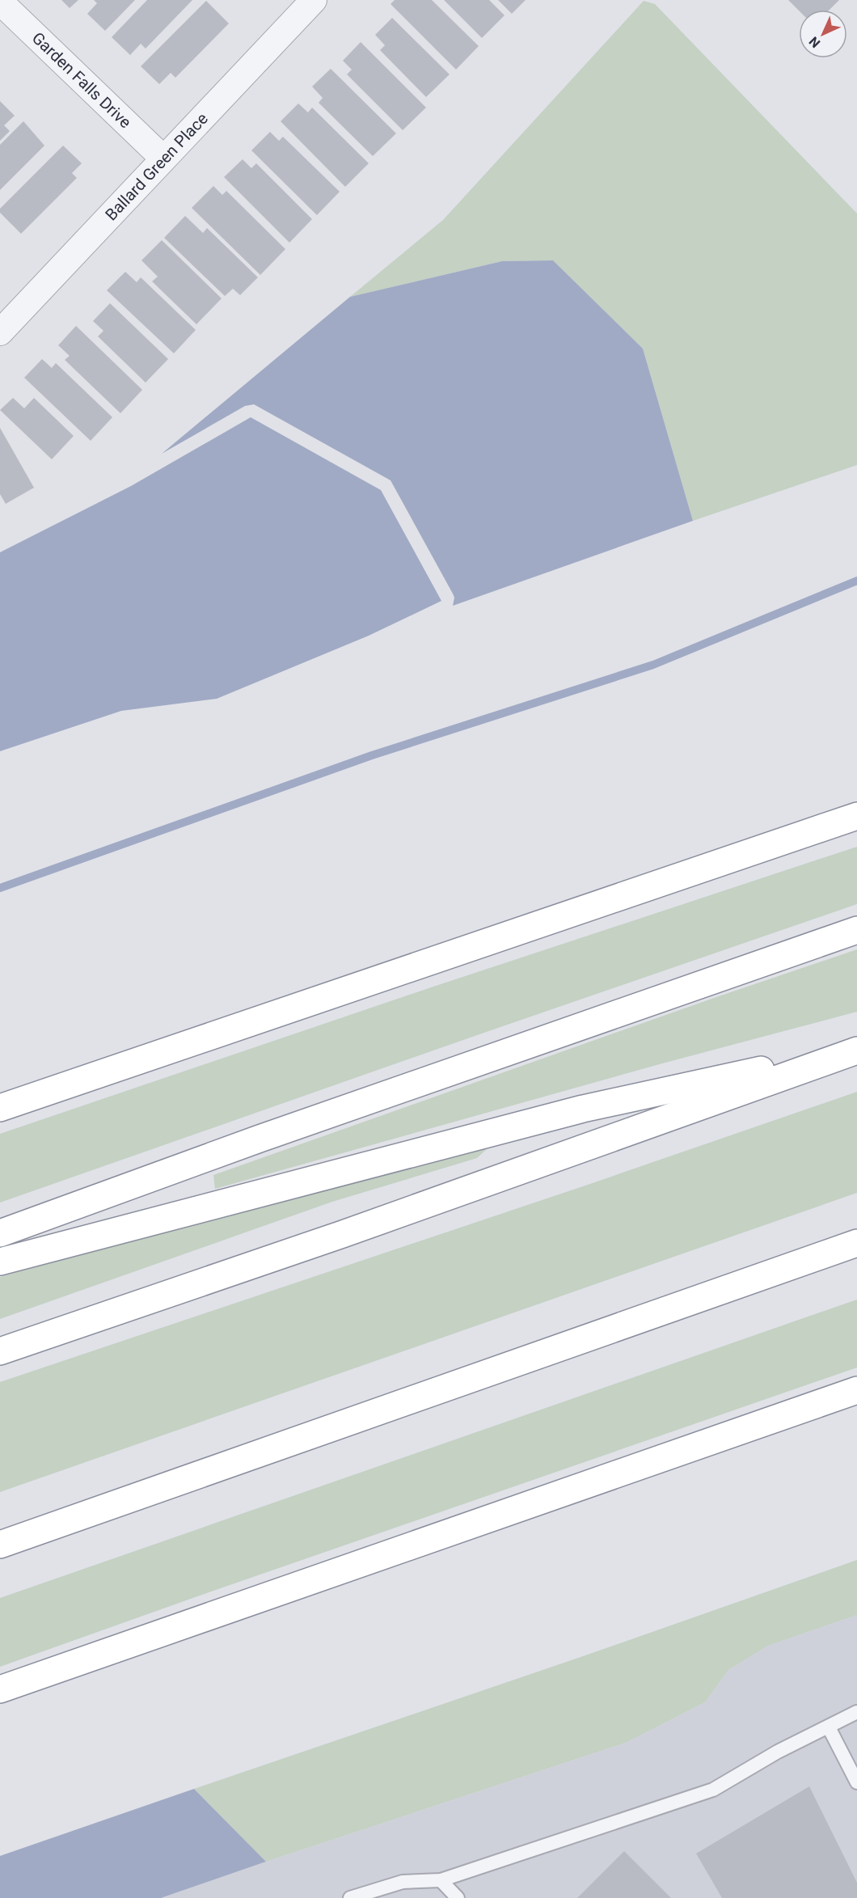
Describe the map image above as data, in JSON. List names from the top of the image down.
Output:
{
  "streets": {
    "street": ["Garden Falls Drive", "Ballard Green Place"]
  },
  "crossings": [
    ["Garden Falls Drive", "Ballard Green Place"]
  ],
  "north": "bottom left"
}
